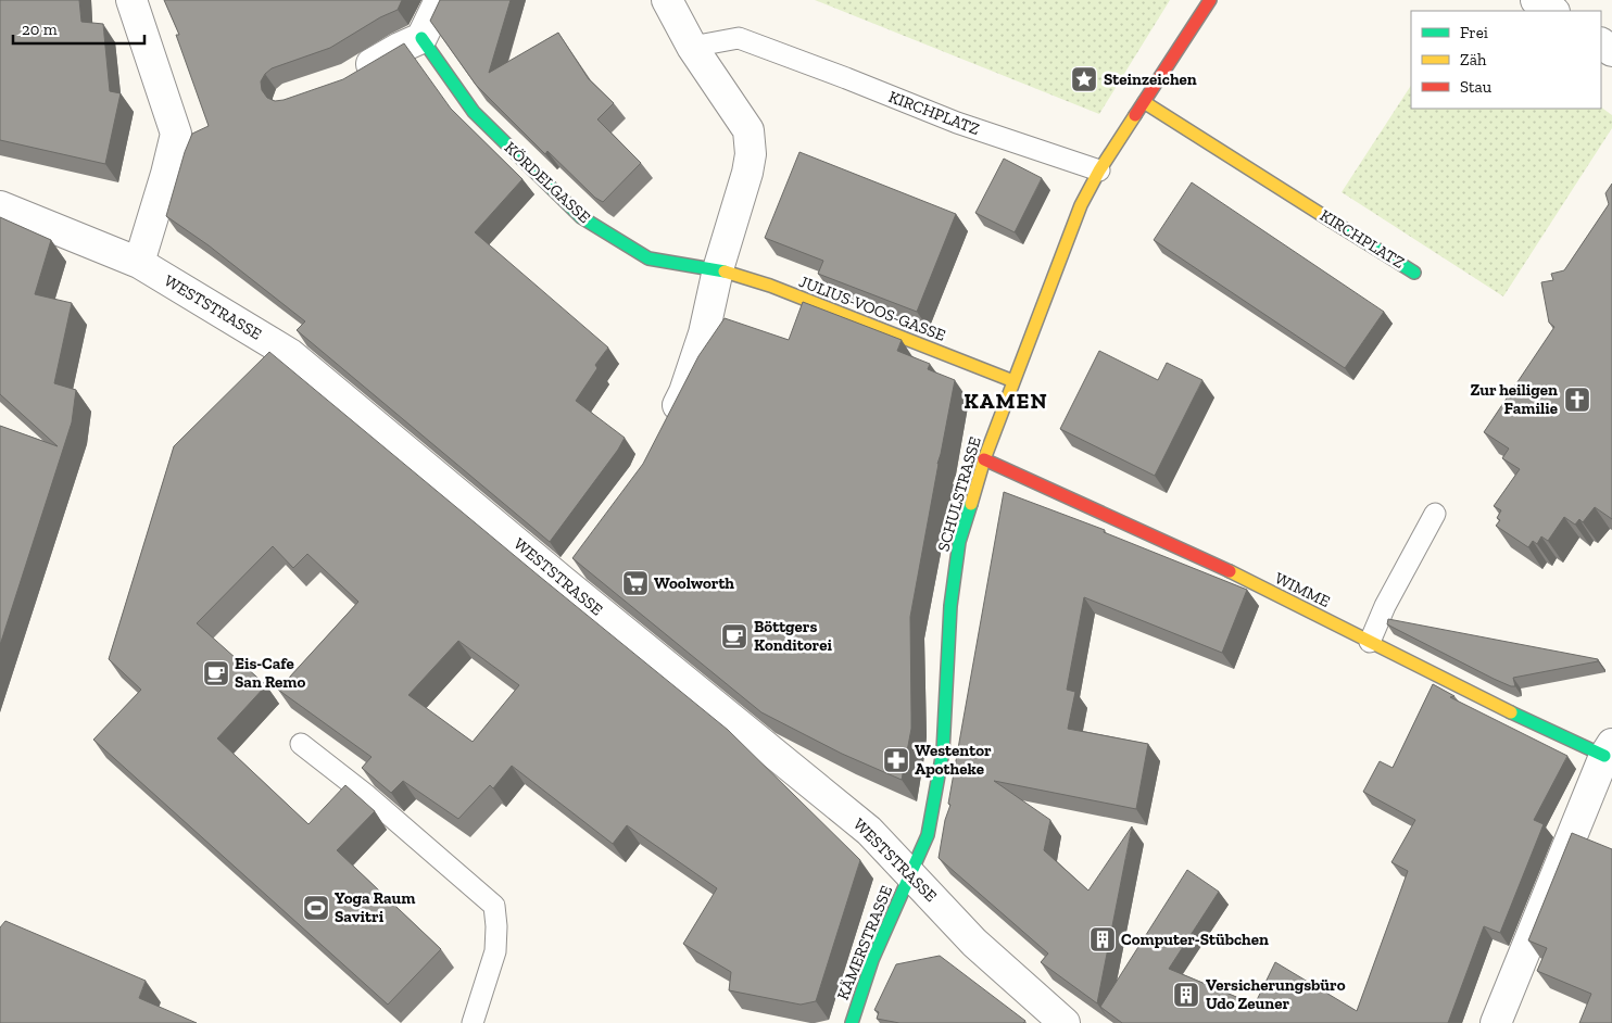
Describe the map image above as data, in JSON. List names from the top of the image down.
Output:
{
  "streets": {
    "street": [
      "KIRCHPLATZ",
      "KÖRDELGASSE",
      "WESTSTRASSE",
      "JULIUS-VOOS-GASSE",
      "SCHULSTRASSE",
      "WIMME",
      "KÄMERSTRASSE"
    ]
  },
  "crossings": [
    ["KIRCHPLATZ", "SCHULSTRASSE"],
    ["KÖRDELGASSE", "JULIUS-VOOS-GASSE"],
    ["WESTSTRASSE", "SCHULSTRASSE"],
    ["WESTSTRASSE", "KÄMERSTRASSE"],
    ["JULIUS-VOOS-GASSE", "SCHULSTRASSE"],
    ["SCHULSTRASSE", "WIMME"],
    ["SCHULSTRASSE", "KÄMERSTRASSE"]
  ],
  "districts": ["KAMEN"],
  "places": {
    "place": ["Steinzeichen"],
    "church": ["Zur heiligen Familie"],
    "supermarket": ["Woolworth"],
    "cafe": ["Böttgers Konditorei", "Eis-Cafe San Remo"],
    "pharmacy": ["Westentor Apotheke"],
    "sports": ["Yoga Raum Savitri"],
    "building": ["Computer-Stübchen", "Versicherungsbüro Udo Zeuner"]
  },
  "legend": ["Frei", "Zäh", "Stau"],
  "scale_bar": "20 m"
}
